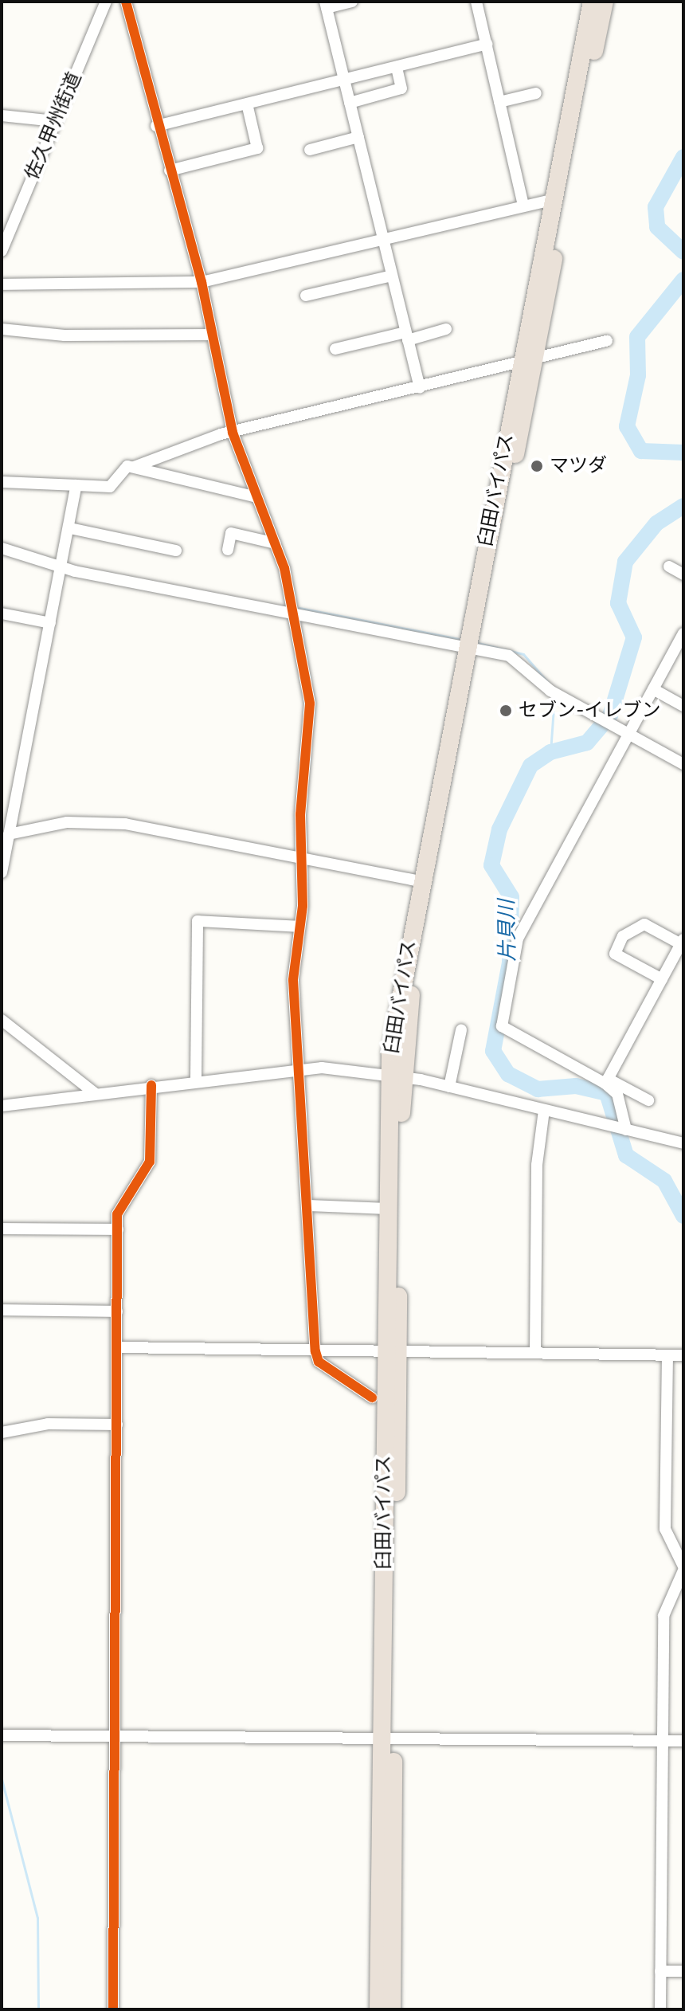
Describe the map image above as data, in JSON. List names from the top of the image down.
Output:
{
  "streets": {
    "highway": ["臼田バイパス"],
    "street": ["佐久甲州街道"]
  },
  "water": ["片貝川"],
  "places": ["マツダ", "セブン-イレブン"]
}
